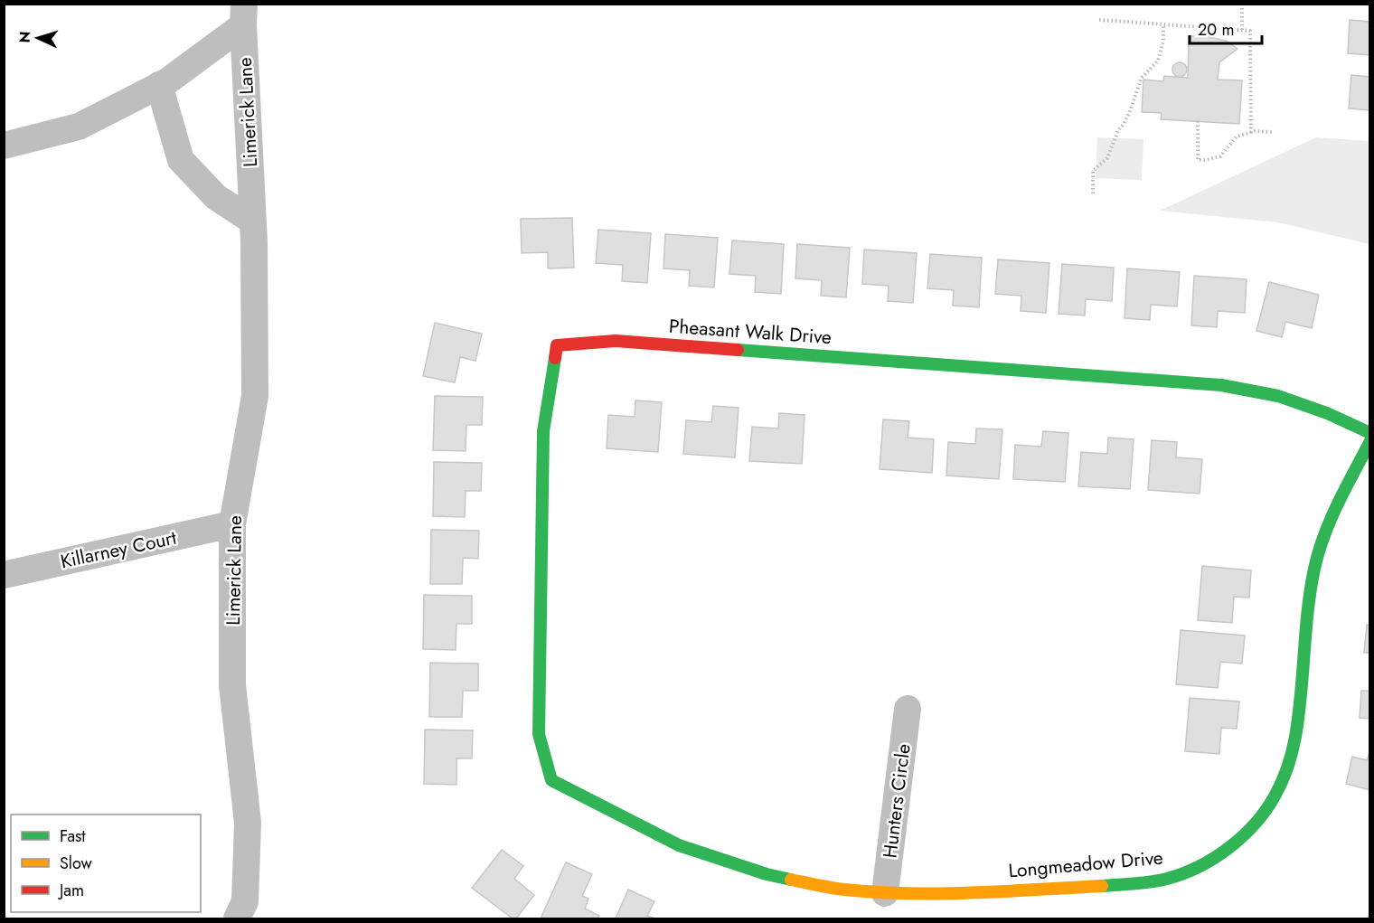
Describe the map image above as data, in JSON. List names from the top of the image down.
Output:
{
  "streets": {
    "street": [
      "Limerick Lane",
      "Pheasant Walk Drive",
      "Killarney Court",
      "Hunters Circle",
      "Longmeadow Drive"
    ]
  },
  "crossings": [
    ["Limerick Lane", "Killarney Court"],
    ["Pheasant Walk Drive", "Longmeadow Drive"],
    ["Hunters Circle", "Longmeadow Drive"]
  ],
  "legend": ["Fast", "Slow", "Jam"],
  "scale_bar": "20 m",
  "north": "left"
}
